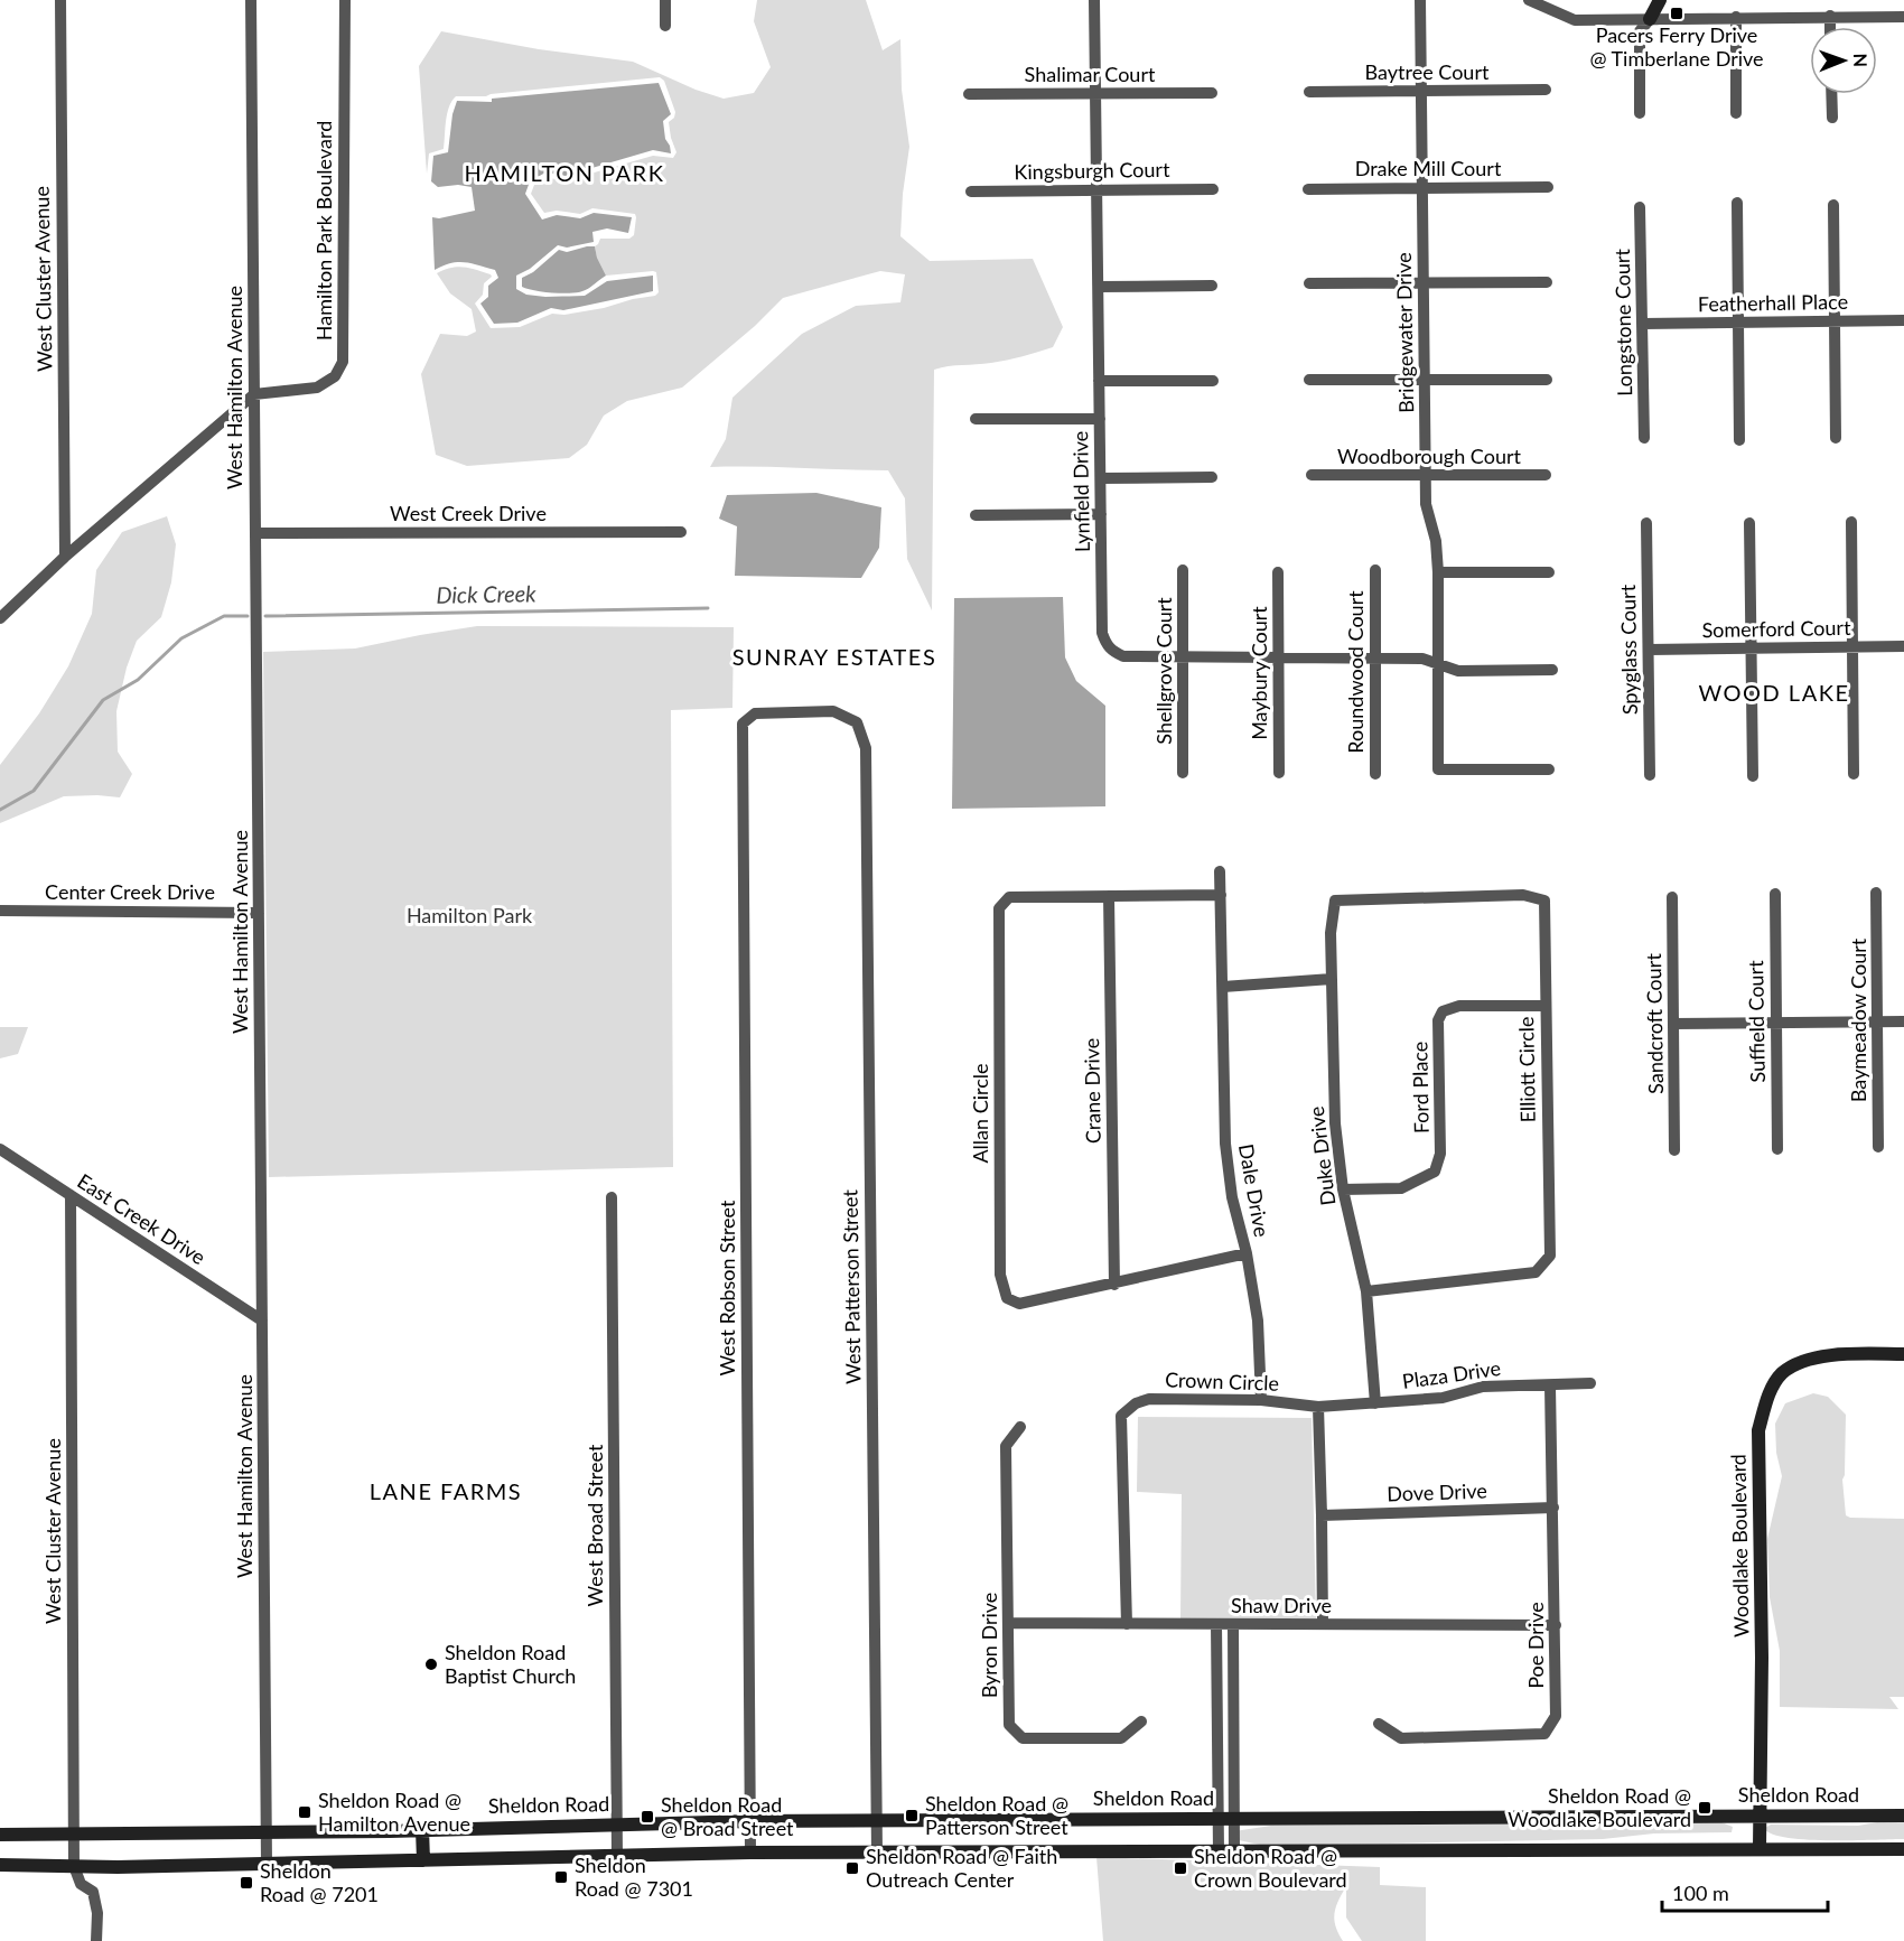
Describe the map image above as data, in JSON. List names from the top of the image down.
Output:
{
  "streets": {
    "main road": ["Woodlake Boulevard", "Sheldon Road"],
    "street": [
      "Baytree Court",
      "Shalimar Court",
      "Drake Mill Court",
      "Kingsburgh Court",
      "Hamilton Park Boulevard",
      "West Cluster Avenue",
      "Featherhall Place",
      "Longstone Court",
      "Bridgewater Drive",
      "West Hamilton Avenue",
      "Woodborough Court",
      "Lynfield Drive",
      "West Creek Drive",
      "Somerford Court",
      "Spyglass Court",
      "Shellgrove Court",
      "Roundwood Court",
      "Maybury Court",
      "Center Creek Drive",
      "Baymeadow Court",
      "Suffield Court",
      "Sandcroft Court",
      "Elliott Circle",
      "Ford Place",
      "Crane Drive",
      "Allan Circle",
      "Duke Drive",
      "Dale Drive",
      "East Creek Drive",
      "West Patterson Street",
      "West Robson Street",
      "Plaza Drive",
      "Crown Circle",
      "Dove Drive",
      "West Broad Street",
      "Shaw Drive",
      "Byron Drive",
      "Poe Drive"
    ]
  },
  "crossings": [
    ["Baytree Court", "Bridgewater Drive"],
    ["Shalimar Court", "Lynfield Drive"],
    ["Drake Mill Court", "Bridgewater Drive"],
    ["Kingsburgh Court", "Lynfield Drive"],
    ["Hamilton Park Boulevard", "West Hamilton Avenue"],
    ["West Cluster Avenue", "East Creek Drive"],
    ["West Cluster Avenue", "Sheldon Road"],
    ["Featherhall Place", "Longstone Court"],
    ["Bridgewater Drive", "Woodborough Court"],
    ["Bridgewater Drive", "Lynfield Drive"],
    ["West Hamilton Avenue", "West Creek Drive"],
    ["West Hamilton Avenue", "Center Creek Drive"],
    ["West Hamilton Avenue", "East Creek Drive"],
    ["West Hamilton Avenue", "Sheldon Road"],
    ["Lynfield Drive", "Shellgrove Court"],
    ["Lynfield Drive", "Roundwood Court"],
    ["Lynfield Drive", "Maybury Court"],
    ["Somerford Court", "Spyglass Court"],
    ["Elliott Circle", "Ford Place"],
    ["Elliott Circle", "Duke Drive"],
    ["Ford Place", "Duke Drive"],
    ["Crane Drive", "Allan Circle"],
    ["Allan Circle", "Dale Drive"],
    ["Duke Drive", "Plaza Drive"],
    ["Dale Drive", "Crown Circle"],
    ["West Patterson Street", "West Robson Street"],
    ["West Patterson Street", "Sheldon Road"],
    ["West Robson Street", "Sheldon Road"],
    ["Plaza Drive", "Crown Circle"],
    ["Plaza Drive", "Poe Drive"],
    ["Crown Circle", "Shaw Drive"],
    ["Dove Drive", "Poe Drive"],
    ["West Broad Street", "Sheldon Road"],
    ["Woodlake Boulevard", "Sheldon Road"],
    ["Shaw Drive", "Byron Drive"],
    ["Shaw Drive", "Poe Drive"]
  ],
  "districts": [
    "HAMILTON PARK",
    "SUNRAY ESTATES",
    "WOOD LAKE",
    "LANE FARMS"
  ],
  "water": ["Dick Creek"],
  "parks": ["Hamilton Park"],
  "places": {
    "transit": [
      "Pacers Ferry Drive @ Timberlane Drive",
      "Sheldon Road @ Woodlake Boulevard",
      "Sheldon Road @ Hamilton Avenue",
      "Sheldon Road @ Patterson Street",
      "Sheldon Road @ Broad Street",
      "Sheldon Road @ Faith Outreach Center",
      "Sheldon Road @ Crown Boulevard",
      "Sheldon Road @ 7301",
      "Sheldon Road @ 7201"
    ],
    "other": ["Sheldon Road Baptist Church"]
  },
  "scale_bar": "100 m",
  "north": "right"
}
